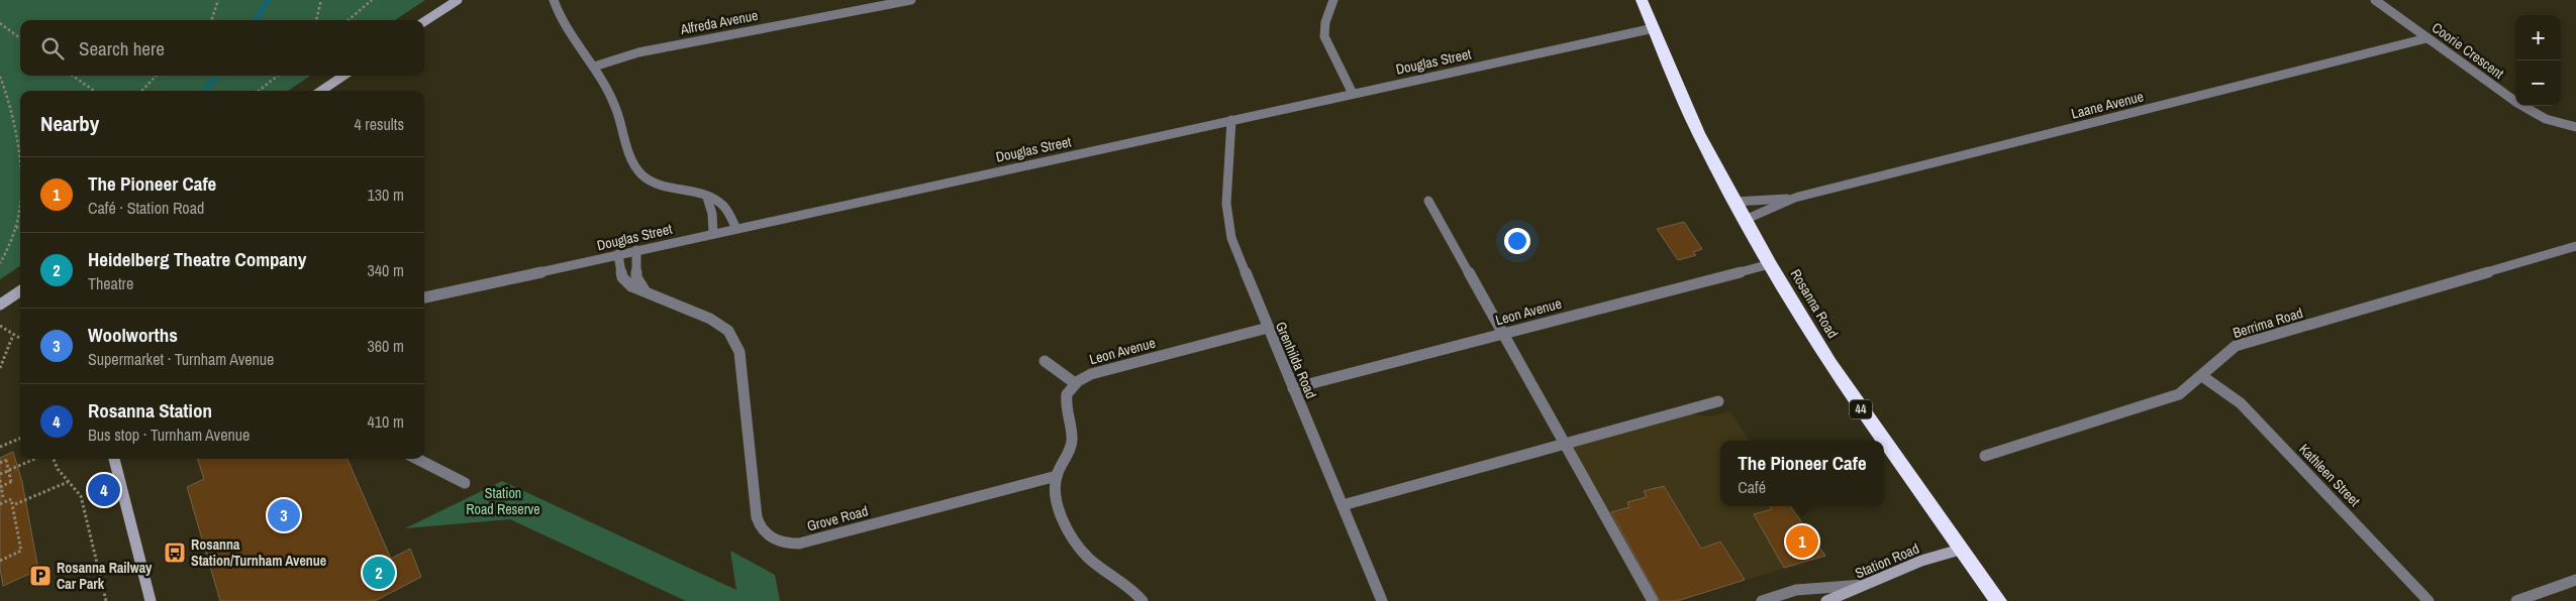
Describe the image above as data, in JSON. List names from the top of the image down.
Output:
{
  "streets": {
    "highway": ["Rosanna Road", "44"],
    "street": [
      "Alfreda Avenue",
      "Coorie Crescent",
      "Douglas Street",
      "Laane Avenue",
      "Leon Avenue",
      "Berrima Road",
      "Grenhilda Road",
      "Kathleen Street",
      "Grove Road",
      "Station Road"
    ]
  },
  "crossings": [
    ["Coorie Crescent", "Laane Avenue"],
    ["Douglas Street", "Rosanna Road"],
    ["Douglas Street", "Grenhilda Road"],
    ["Douglas Street", "Grove Road"],
    ["Laane Avenue", "Rosanna Road"],
    ["Rosanna Road", "Leon Avenue"],
    ["Rosanna Road", "Station Road"],
    ["Leon Avenue", "Grenhilda Road"],
    ["Berrima Road", "Kathleen Street"]
  ],
  "parks": ["Station Road Reserve"],
  "places": {
    "bus stop": ["Rosanna Station/Turnham Avenue"],
    "parking": ["Rosanna Railway Car Park"]
  },
  "page": {
    "map_buttons": ["+", "−"],
    "search": "Search here",
    "heading": ["Nearby", "4 results"],
    "list": [
      {
        "mark": "1",
        "name": "The Pioneer Cafe",
        "note": "Café · Station Road",
        "value": "130 m"
      },
      {
        "mark": "2",
        "name": "Heidelberg Theatre Company",
        "note": "Theatre",
        "value": "340 m"
      },
      {
        "mark": "3",
        "name": "Woolworths",
        "note": "Supermarket · Turnham Avenue",
        "value": "360 m"
      },
      {
        "mark": "4",
        "name": "Rosanna Station",
        "note": "Bus stop · Turnham Avenue",
        "value": "410 m"
      }
    ],
    "popup": ["The Pioneer Cafe", "Café"],
    "pins": [
      "4",
      "3",
      "1",
      "2"
    ]
  }
}
